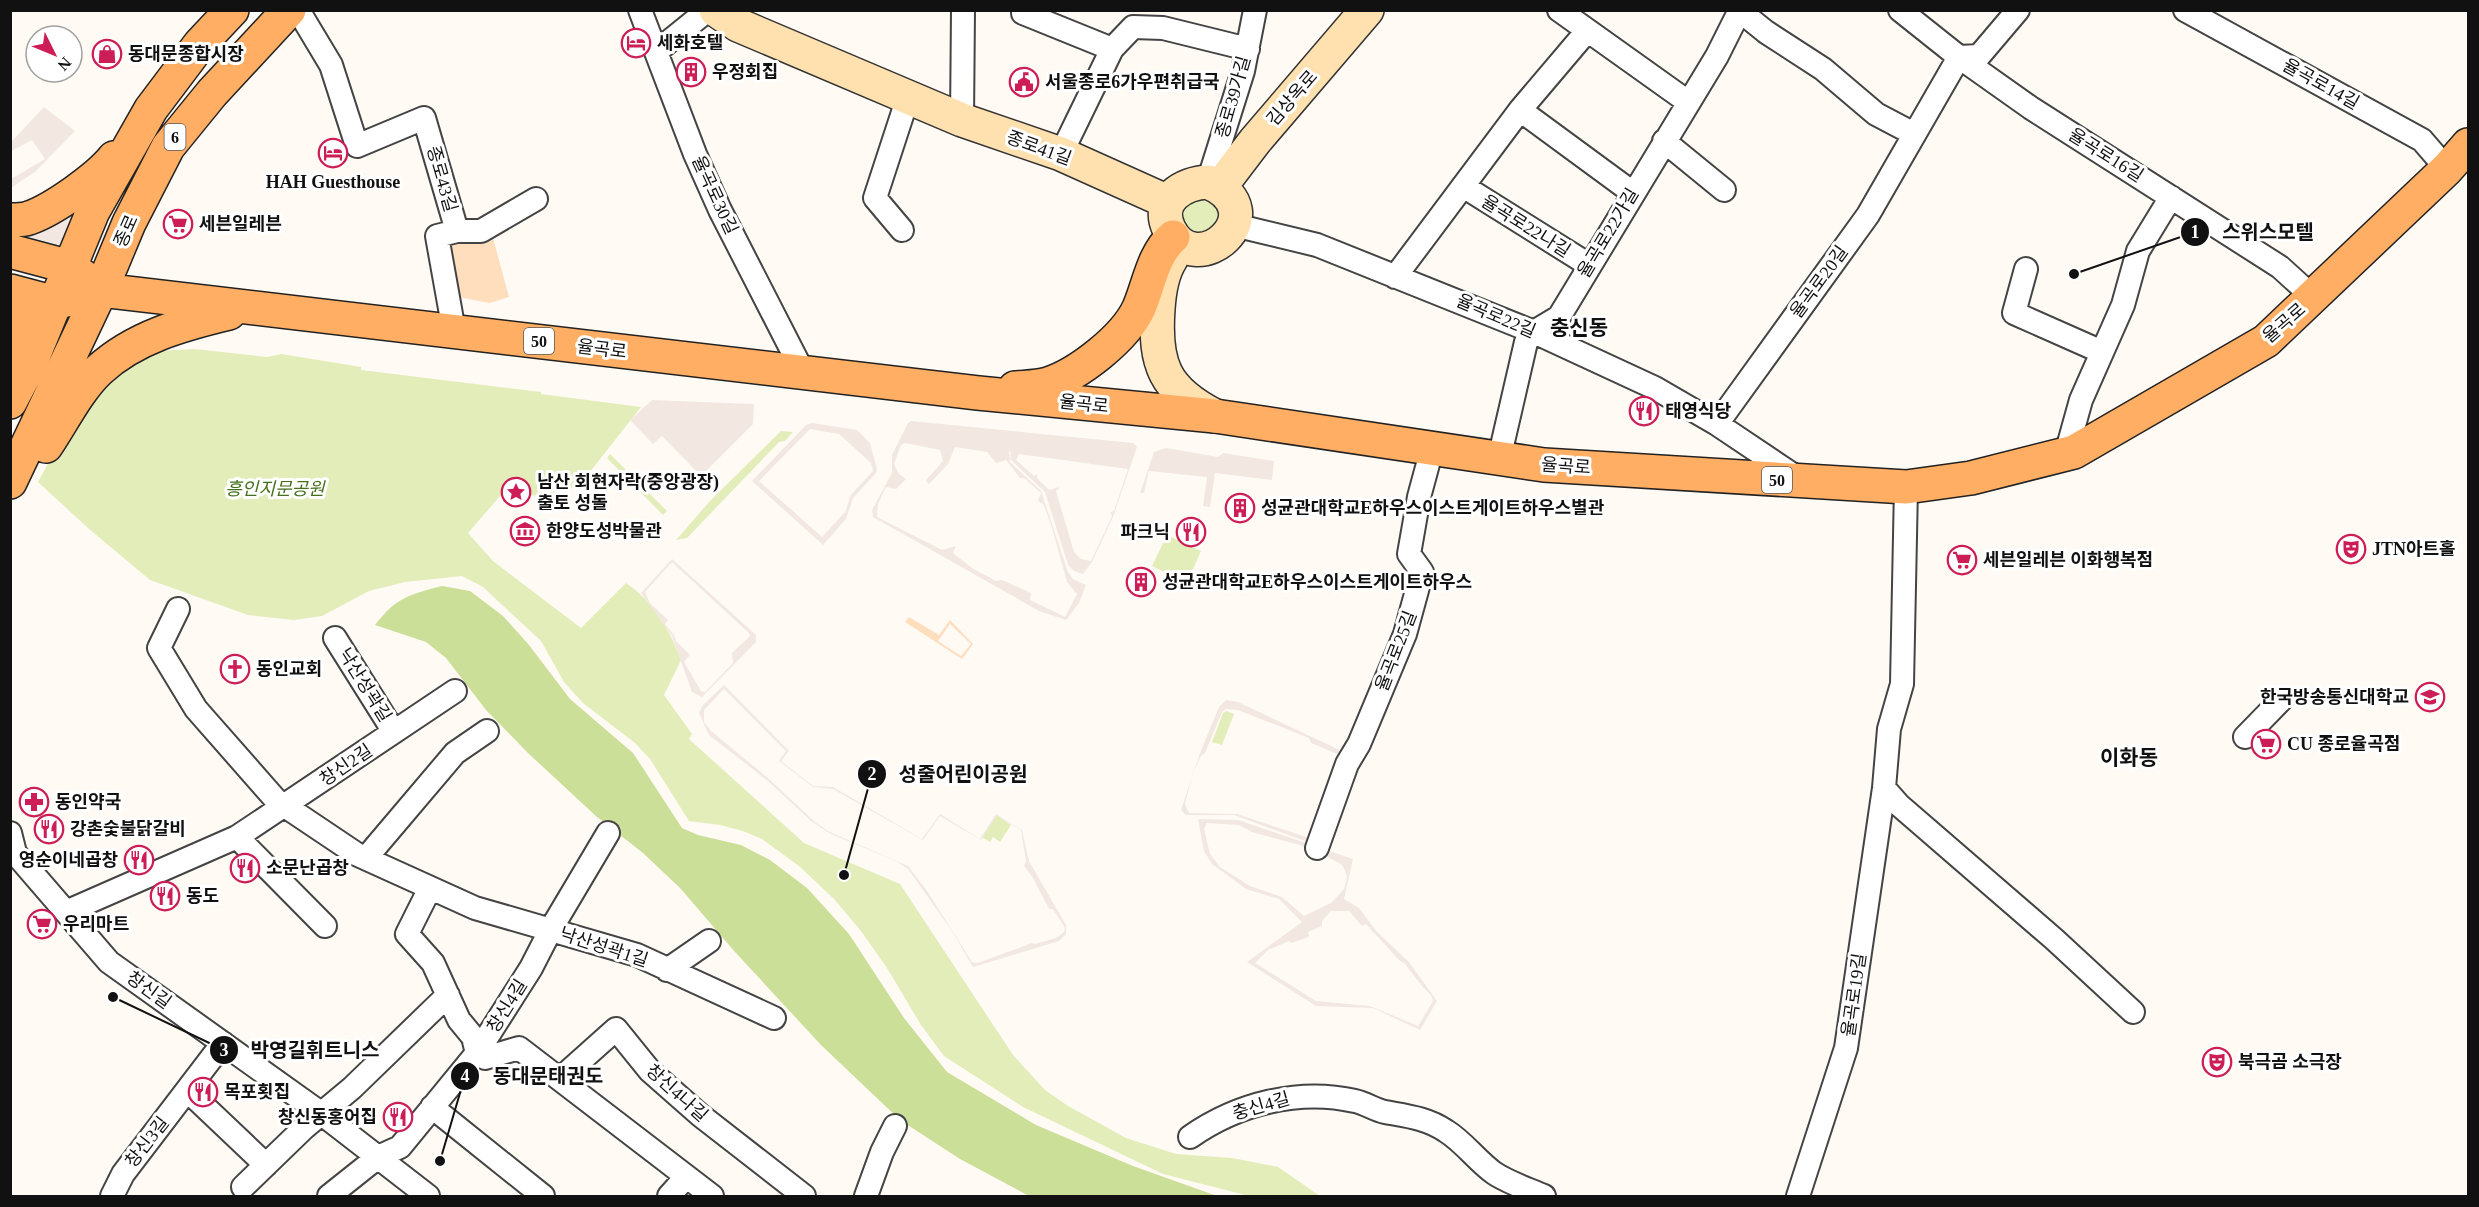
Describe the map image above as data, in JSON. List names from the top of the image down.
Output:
{
  "streets": {
    "main road": [
      "6",
      "종로",
      "율곡로",
      "50"
    ],
    "street": [
      "율곡로14길",
      "종로39가길",
      "김상옥로",
      "종로41길",
      "율곡로16길",
      "종로43길",
      "율곡로30길",
      "율곡로22나길",
      "율곡로22가길",
      "율곡로20길",
      "율곡로22길",
      "율곡로25길",
      "낙산성곽길",
      "창신2길",
      "낙산성곽1길",
      "창신길",
      "율곡로19길",
      "창신4길",
      "창신4나길",
      "충신4길",
      "창신3길"
    ]
  },
  "crossings": [
    ["율곡로14길", "율곡로"],
    ["종로39가길", "김상옥로"],
    ["종로39가길", "종로41길"],
    ["종로39가길", "율곡로22길"],
    ["김상옥로", "종로41길"],
    ["김상옥로", "율곡로22길"],
    ["종로41길", "율곡로22길"],
    ["율곡로16길", "율곡로20길"],
    ["율곡로16길", "율곡로"],
    ["종로43길", "율곡로"],
    ["율곡로30길", "율곡로"],
    ["율곡로22나길", "율곡로22가길"],
    ["율곡로22나길", "율곡로22길"],
    ["종로", "율곡로"],
    ["율곡로22가길", "율곡로22길"],
    ["율곡로20길", "율곡로22길"],
    ["율곡로22길", "율곡로"],
    ["율곡로", "율곡로25길"],
    ["율곡로", "율곡로19길"],
    ["낙산성곽길", "창신2길"],
    ["창신2길", "낙산성곽1길"],
    ["창신2길", "창신길"],
    ["낙산성곽1길", "창신4길"],
    ["창신길", "창신4길"],
    ["창신길", "창신3길"]
  ],
  "districts": ["충신동", "이화동"],
  "parks": ["흥인지문공원"],
  "places": {
    "hotel": ["세화호텔", "HAH Guesthouse"],
    "shop": ["동대문종합시장"],
    "building": ["우정회집", "성균관대학교E하우스이스트게이트하우스별관", "성균관대학교E하우스이스트게이트하우스"],
    "public building": ["서울종로6가우편취급국"],
    "supermarket": [
      "세븐일레븐",
      "세븐일레븐 이화행복점",
      "CU 종로율곡점",
      "우리마트"
    ],
    "other": [
      "스위스모텔",
      "성줄어린이공원",
      "박영길휘트니스",
      "동대문태권도"
    ],
    "restaurant": [
      "태영식당",
      "파크닉",
      "강촌숯불닭갈비",
      "영순이네곱창",
      "소문난곱창",
      "동도",
      "목포횟집",
      "창신동홍어집"
    ],
    "place": ["남산 회현자락(중앙광장) 출토 성돌"],
    "museum": ["한양도성박물관"],
    "theatre": ["JTN아트홀", "북극곰 소극장"],
    "church": ["동인교회"],
    "school or university": ["한국방송통신대학교"],
    "pharmacy": ["동인약국"]
  },
  "north": "bottom right"
}
